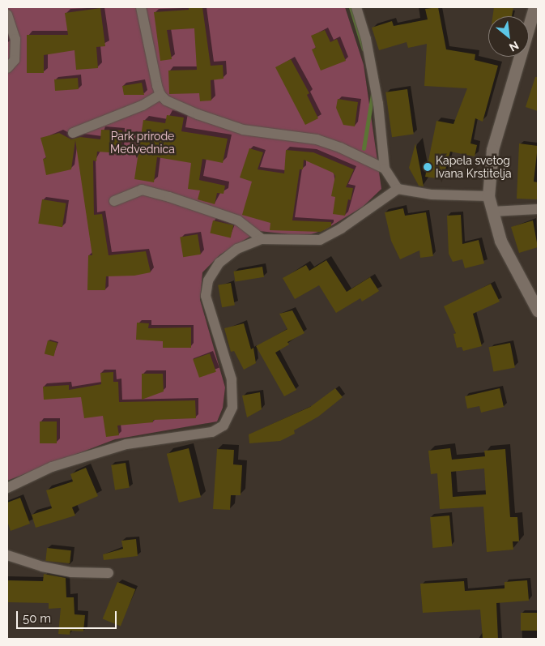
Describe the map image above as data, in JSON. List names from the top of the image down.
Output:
{
  "parks": ["Park prirode Medvednica"],
  "places": ["Kapela svetog Ivana Krstitelja"],
  "scale_bar": "50 m",
  "north": "bottom right"
}
